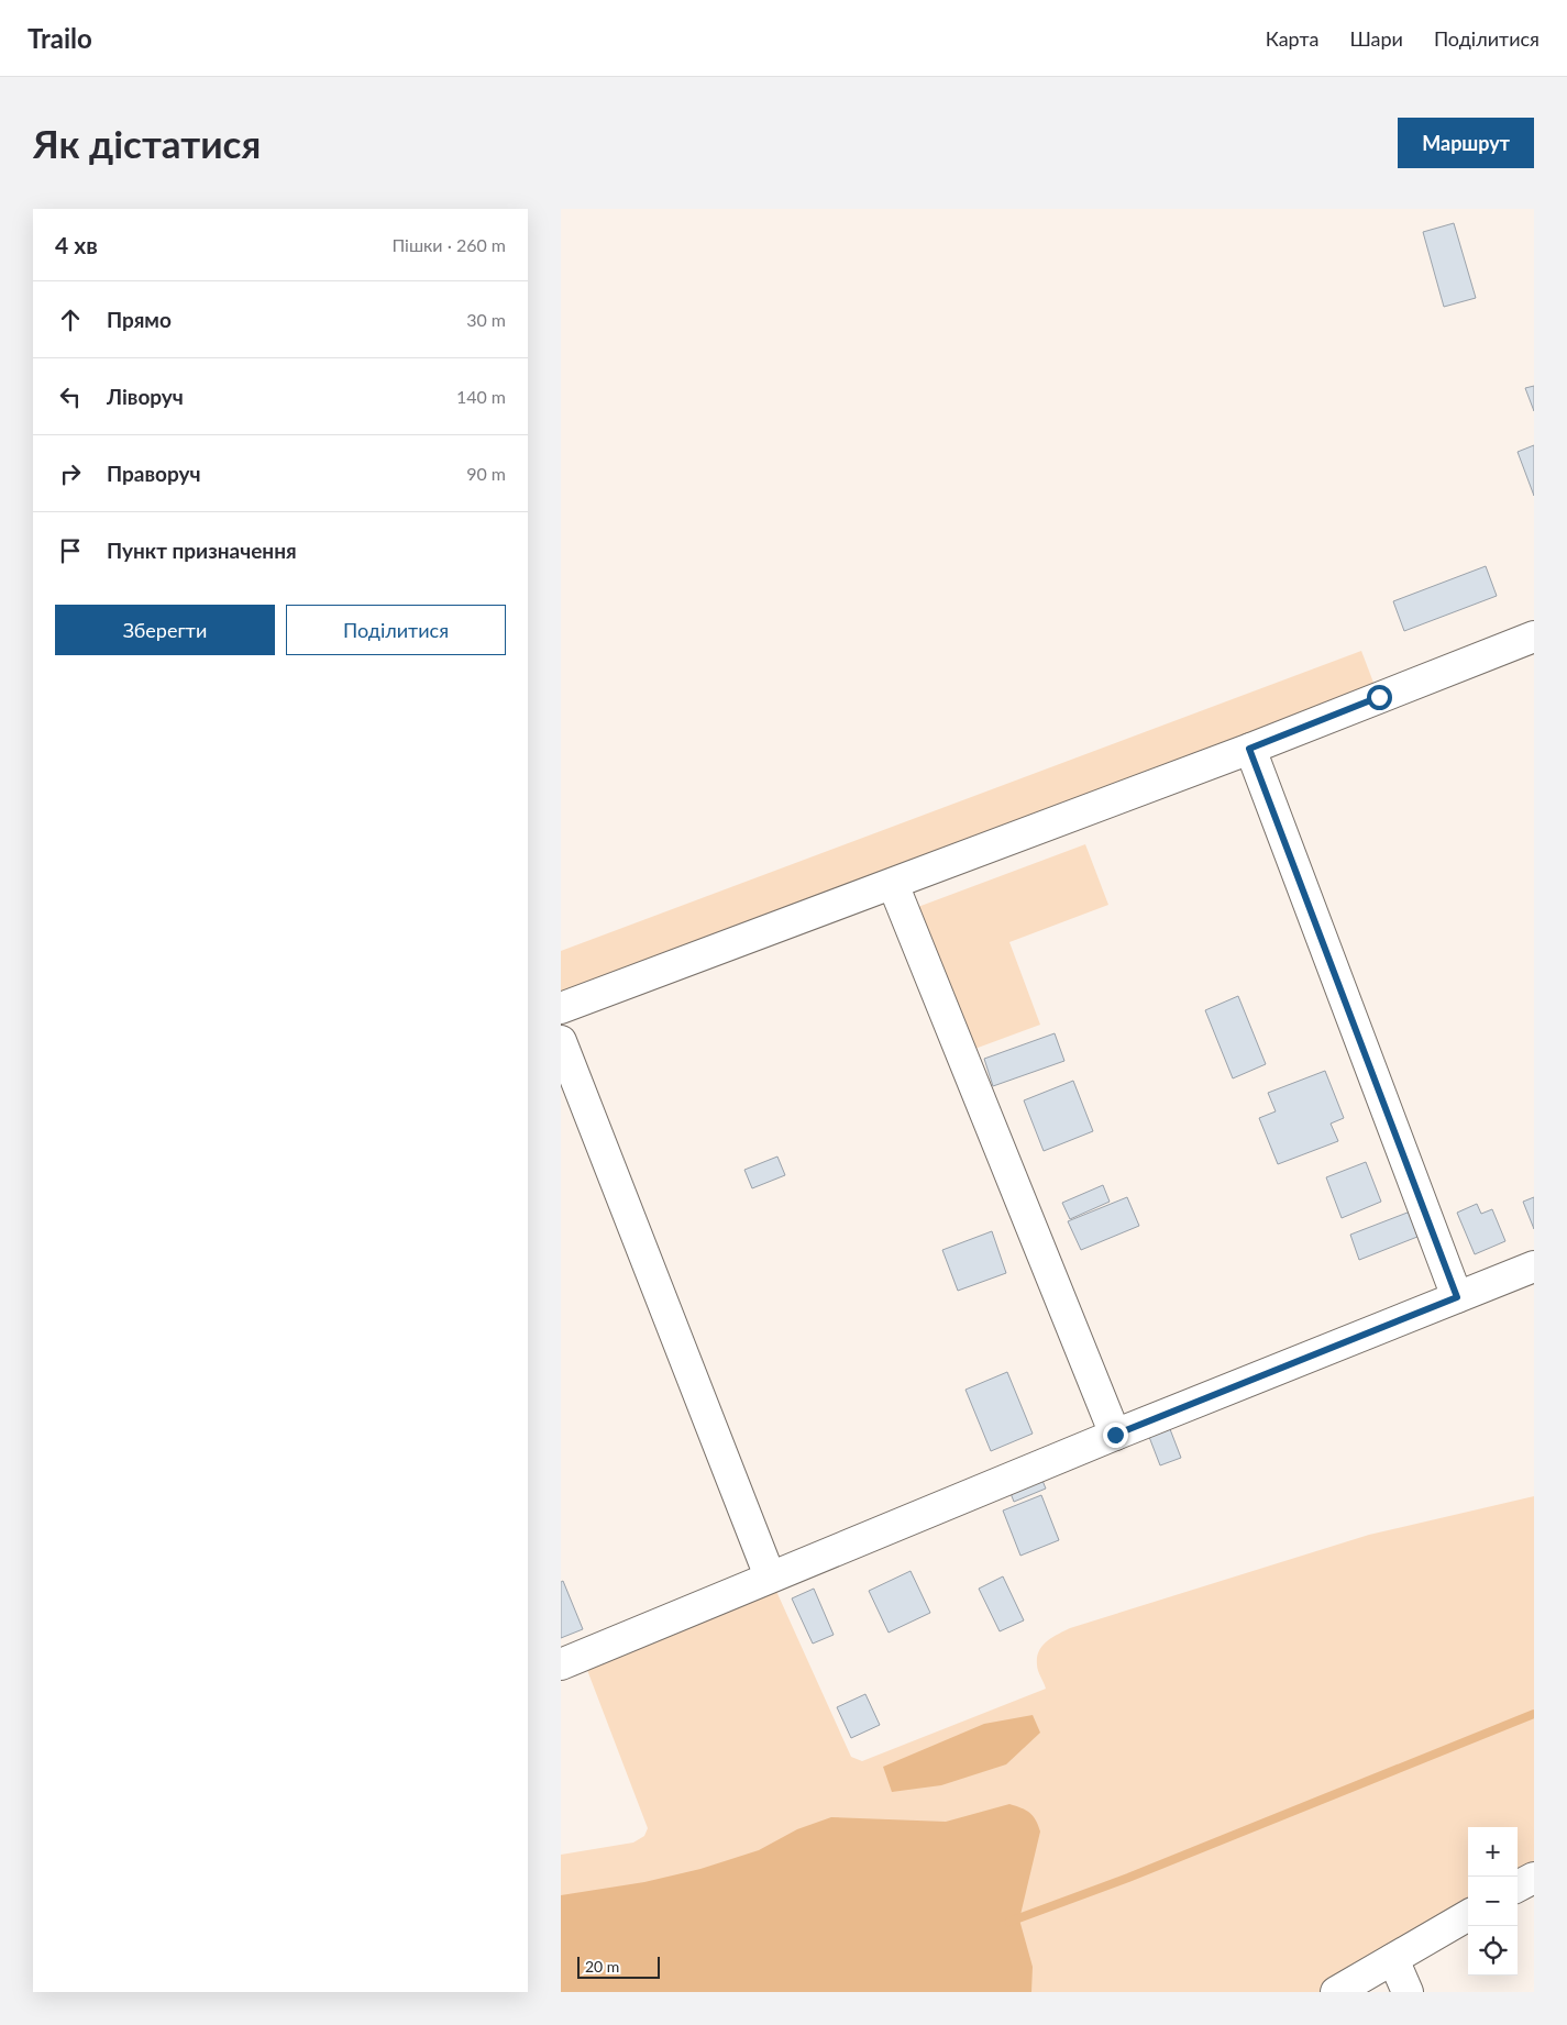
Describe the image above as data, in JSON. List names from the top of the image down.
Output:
{
  "scale_bar": "20 m",
  "page": {
    "header": "Trailo",
    "nav": ["Карта", "Шари", "Поділитися"],
    "buttons": [
      "Маршрут",
      ["Зберегти", "Поділитися"]
    ],
    "title": "Як дістатися",
    "heading": ["4 хв", "Пішки · 260 m"],
    "list": [
      ["Прямо", "30 m"],
      ["Ліворуч", "140 m"],
      ["Праворуч", "90 m"],
      "Пункт призначення"
    ],
    "map_buttons": ["+", "−"],
    "scale": "20 m"
  }
}
